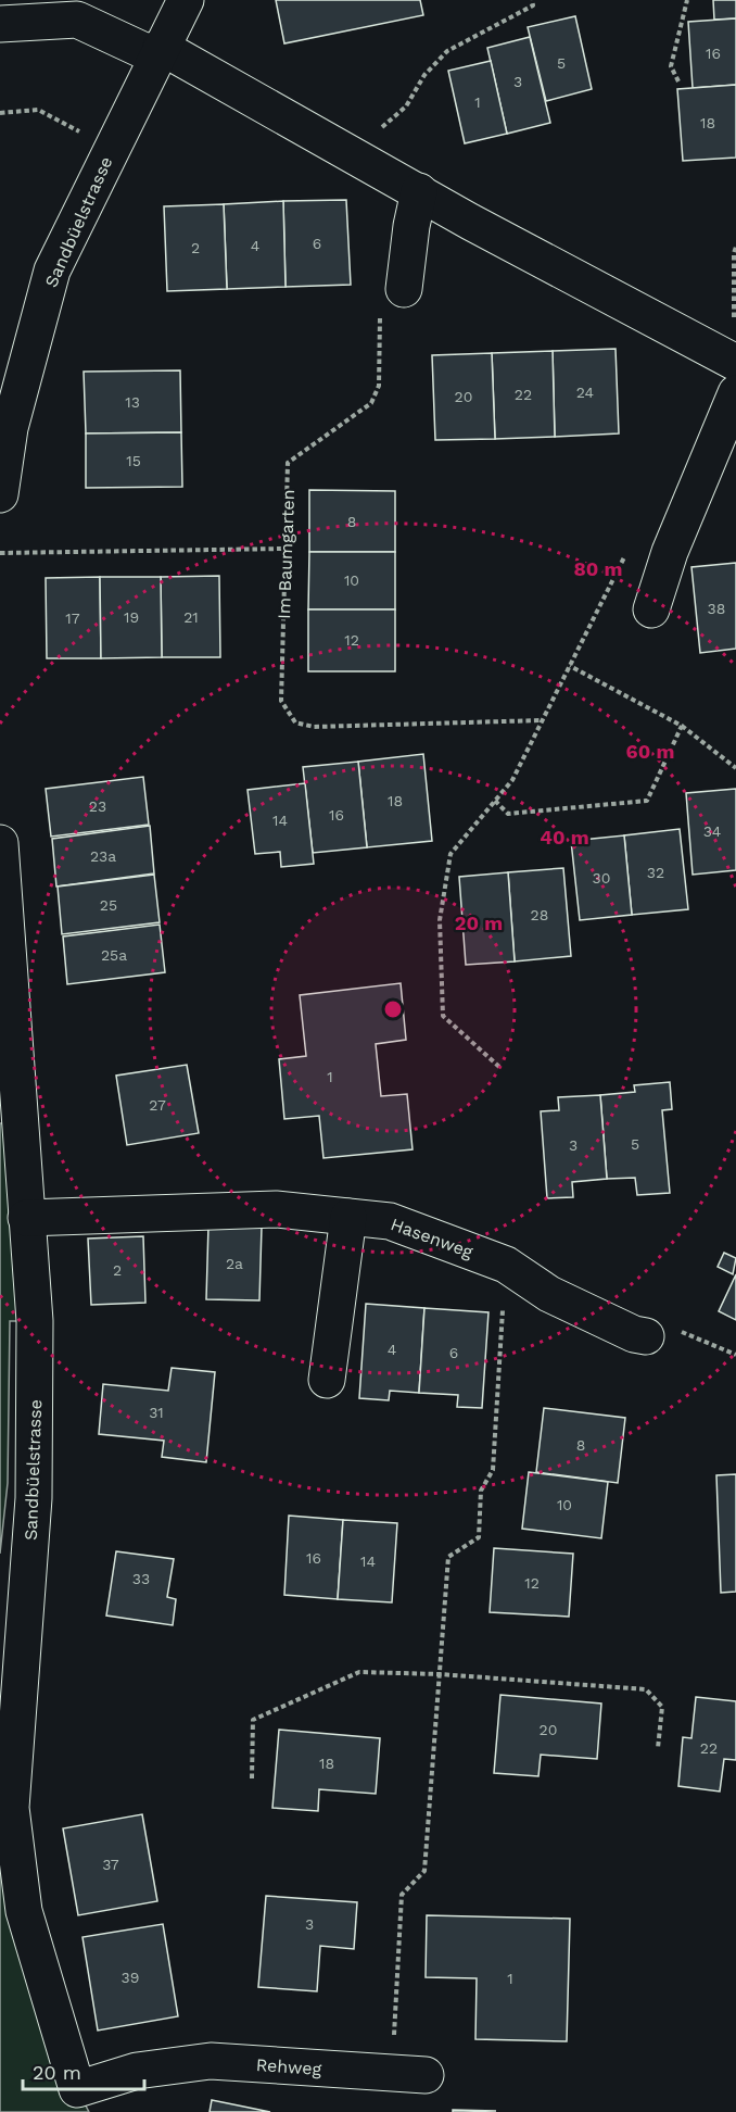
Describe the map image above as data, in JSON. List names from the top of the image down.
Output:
{
  "streets": {
    "street": ["Sandbüelstrasse", "Hasenweg", "Rehweg"],
    "path": ["Im Baumgarten"]
  },
  "crossings": [
    ["Sandbüelstrasse", "Hasenweg"],
    ["Sandbüelstrasse", "Rehweg"]
  ],
  "house_numbers": [
    "16",
    "5",
    "3",
    "1",
    "18",
    "6",
    "4",
    "2",
    "24",
    "22",
    "20",
    "13",
    "15",
    "8",
    "10",
    "38",
    "19",
    "21",
    "17",
    "12",
    "18",
    "23",
    "16",
    "14",
    "34",
    "23a",
    "32",
    "30",
    "25",
    "28",
    "25a",
    "1",
    "27",
    "5",
    "3",
    "2a",
    "2",
    "4",
    "6",
    "31",
    "8",
    "10",
    "16",
    "14",
    "33",
    "12",
    "20",
    "22",
    "18",
    "37",
    "3",
    "39",
    "1"
  ],
  "scale_bar": "20 m",
  "rings": [
    "80 m",
    "60 m",
    "40 m",
    "20 m"
  ]
}
